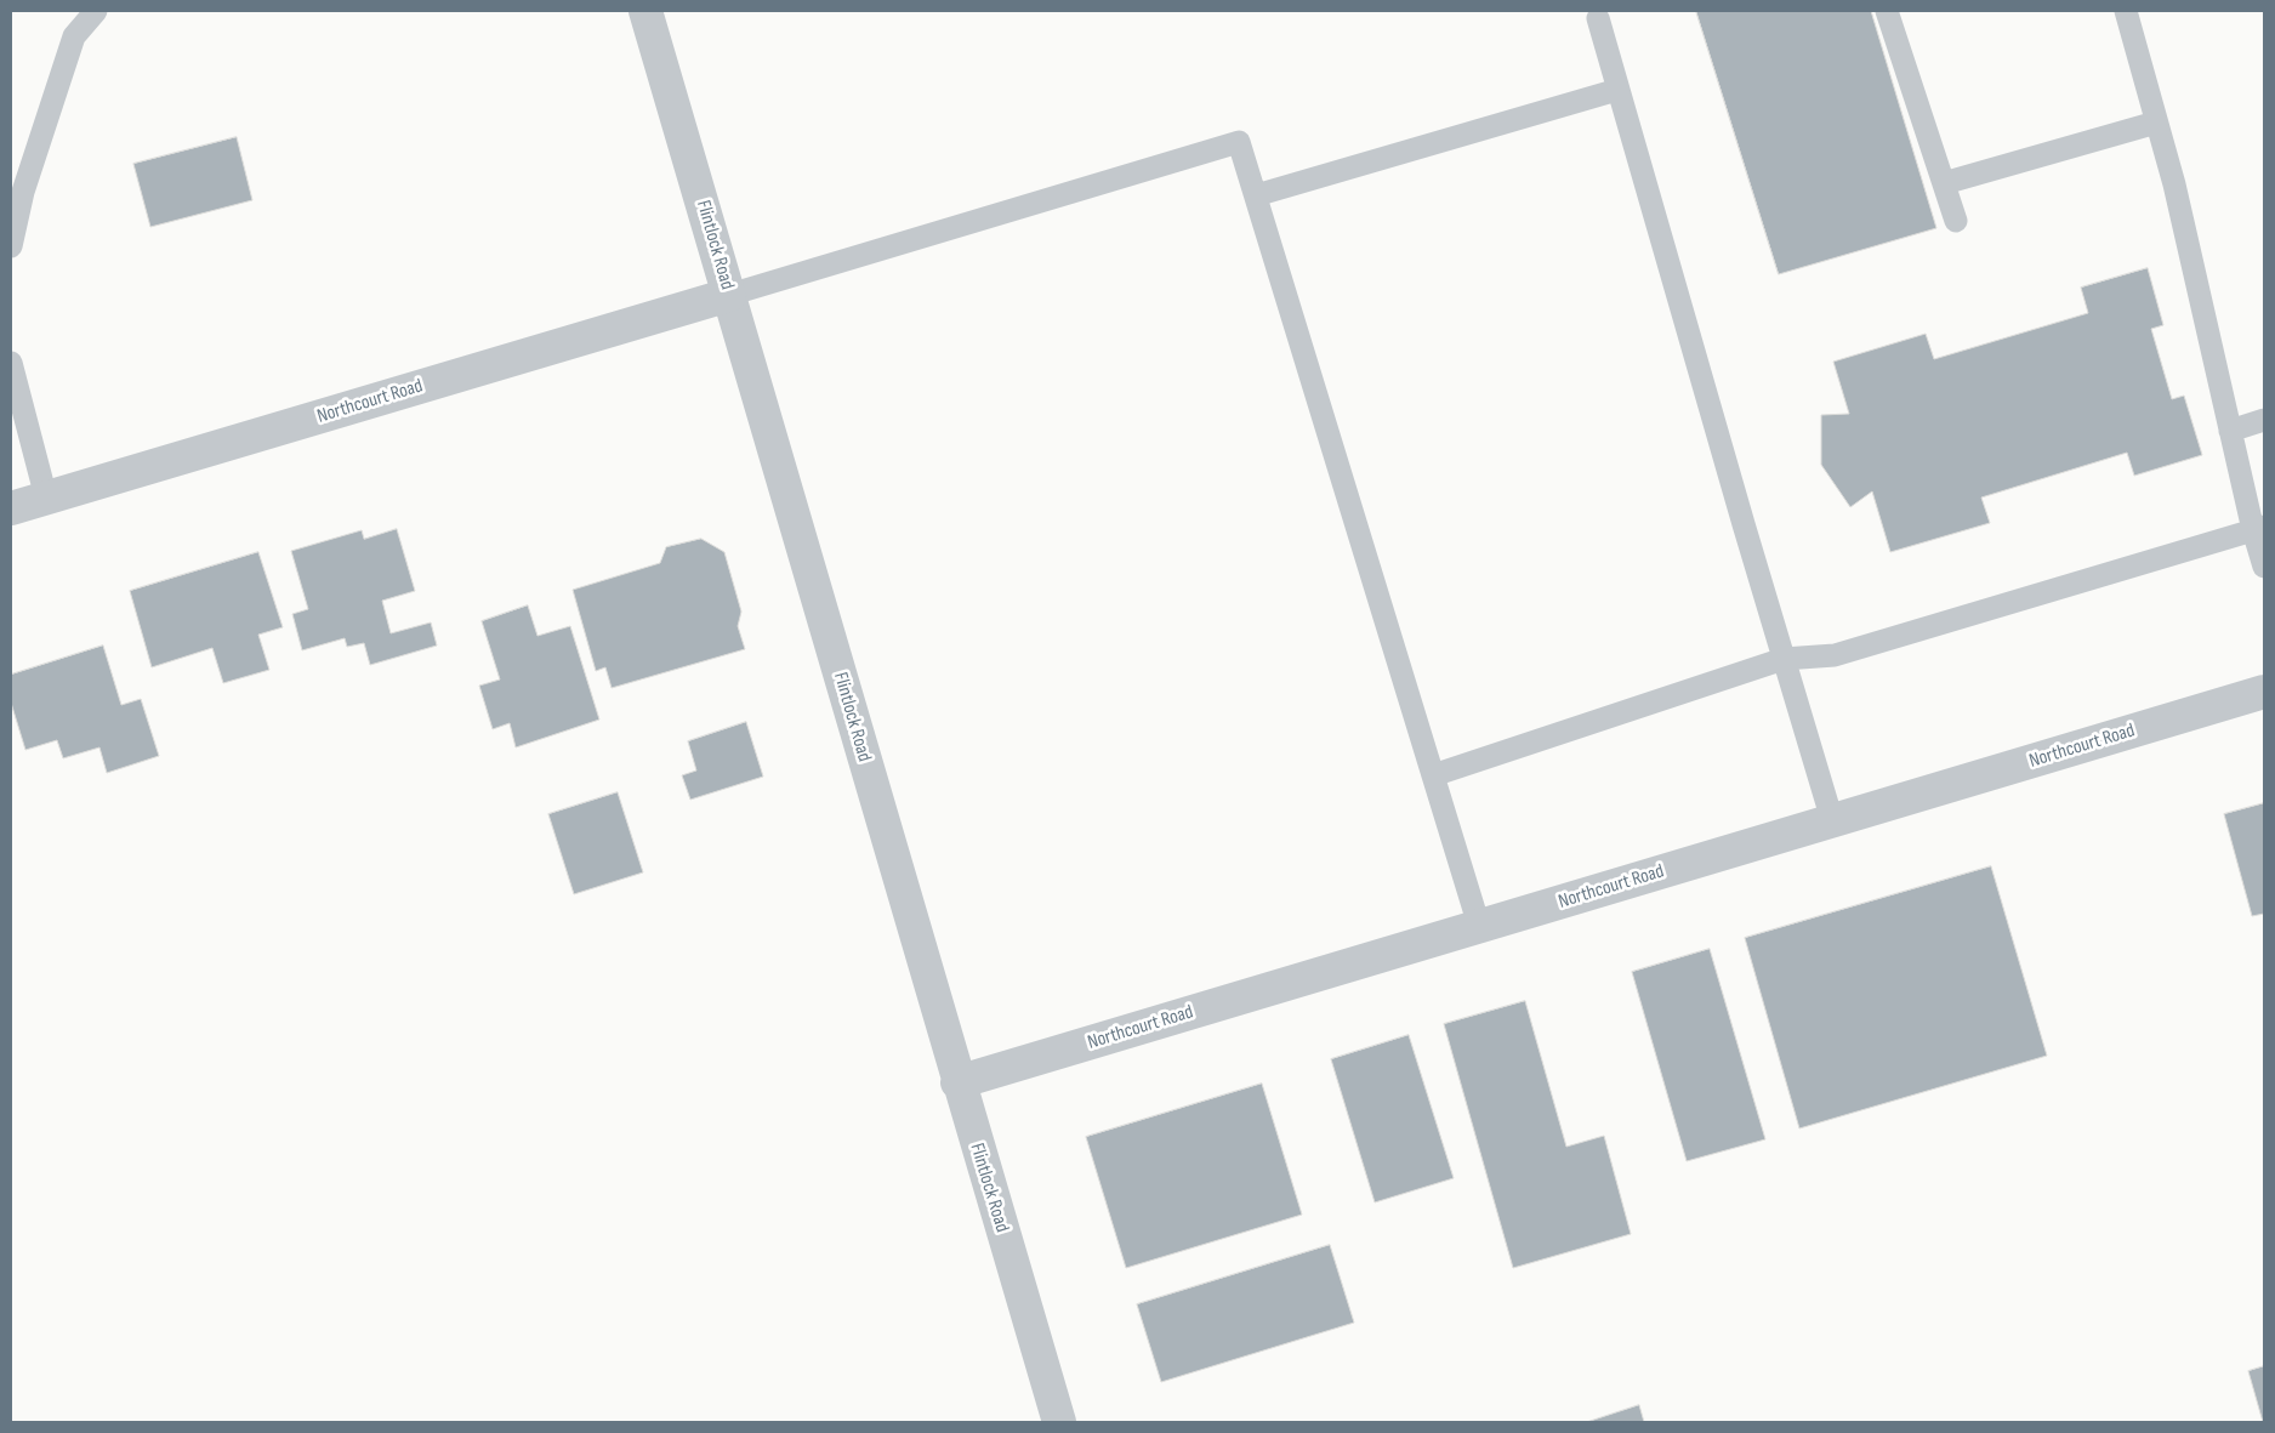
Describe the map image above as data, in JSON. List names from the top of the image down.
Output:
{
  "streets": {
    "street": ["Flintlock Road", "Northcourt Road"]
  },
  "crossings": [
    ["Flintlock Road", "Northcourt Road"]
  ]
}
